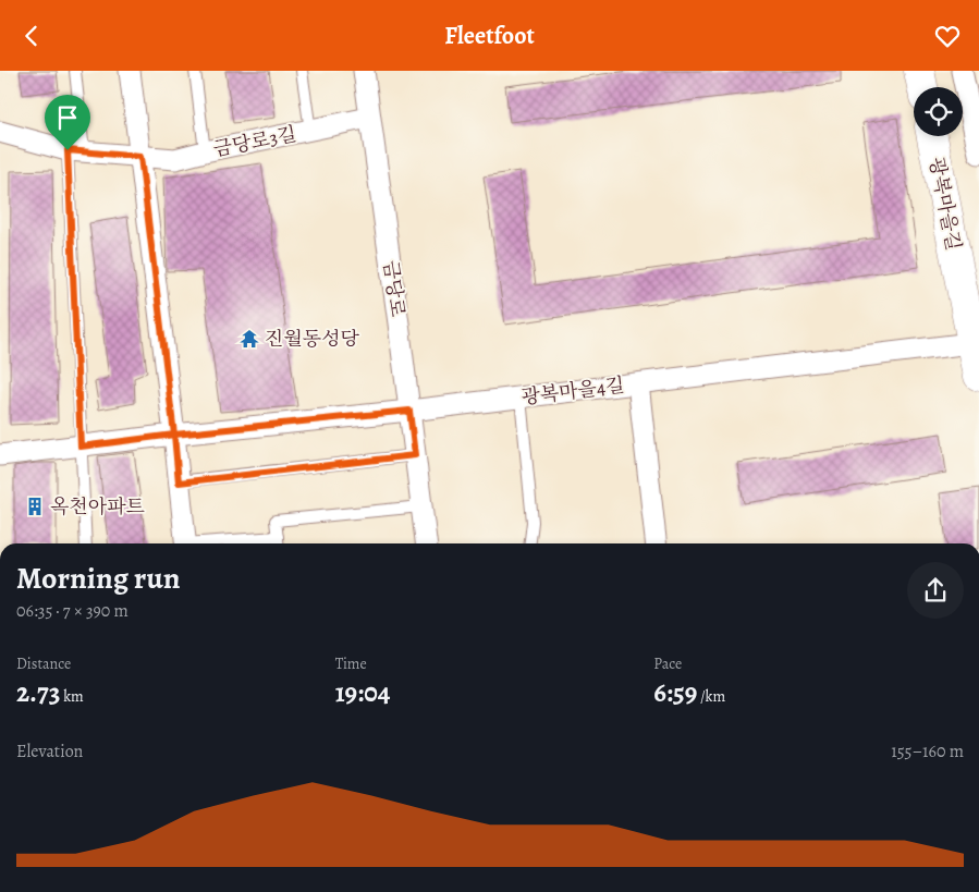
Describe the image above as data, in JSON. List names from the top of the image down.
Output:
{
  "streets": {
    "street": [
      "금당로3길",
      "광복마을길",
      "금당로",
      "광복마을4길"
    ]
  },
  "crossings": [
    ["금당로3길", "금당로"],
    ["광복마을길", "광복마을4길"],
    ["금당로", "광복마을4길"]
  ],
  "places": {
    "temple": ["진월동성당"],
    "building": ["옥천아파트"]
  },
  "page": {
    "header": "Fleetfoot",
    "heading": ["Morning run", "06:35 · 7 × 390 m"],
    "stats": [
      ["Distance", "2.73 km"],
      ["Time", "19:04"],
      ["Pace", "6:59 /km"]
    ],
    "chart": ["Elevation", "155–160 m"]
  }
}
